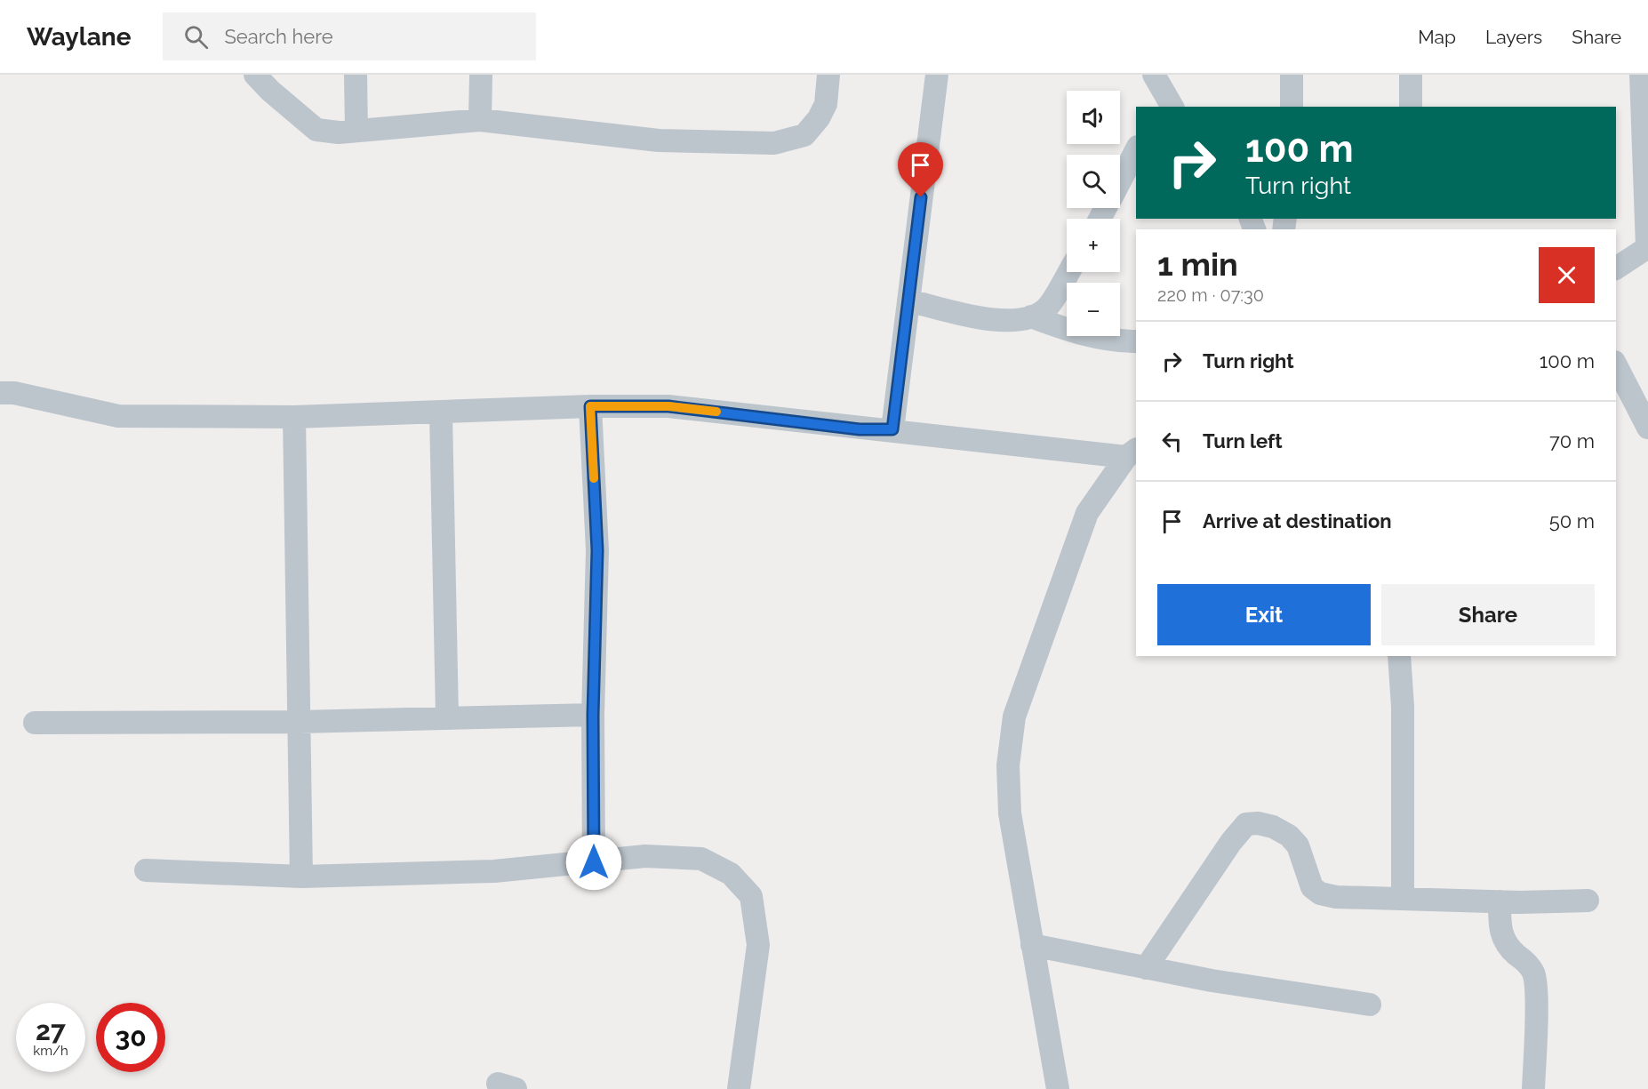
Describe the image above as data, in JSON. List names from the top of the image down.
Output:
{
  "page": {
    "header": "Waylane",
    "search": "Search here",
    "nav": ["Map", "Layers", "Share"],
    "map_buttons": ["+", "−"],
    "turn": ["100 m", "Turn right"],
    "heading": ["1 min", "220 m · 07:30"],
    "list": [
      {
        "name": "Turn right",
        "value": "100 m"
      },
      {
        "name": "Turn left",
        "value": "70 m"
      },
      {
        "name": "Arrive at destination",
        "value": "50 m"
      }
    ],
    "buttons": ["Exit", "Share"],
    "speed": "27 km/h",
    "limit": "30"
  }
}
